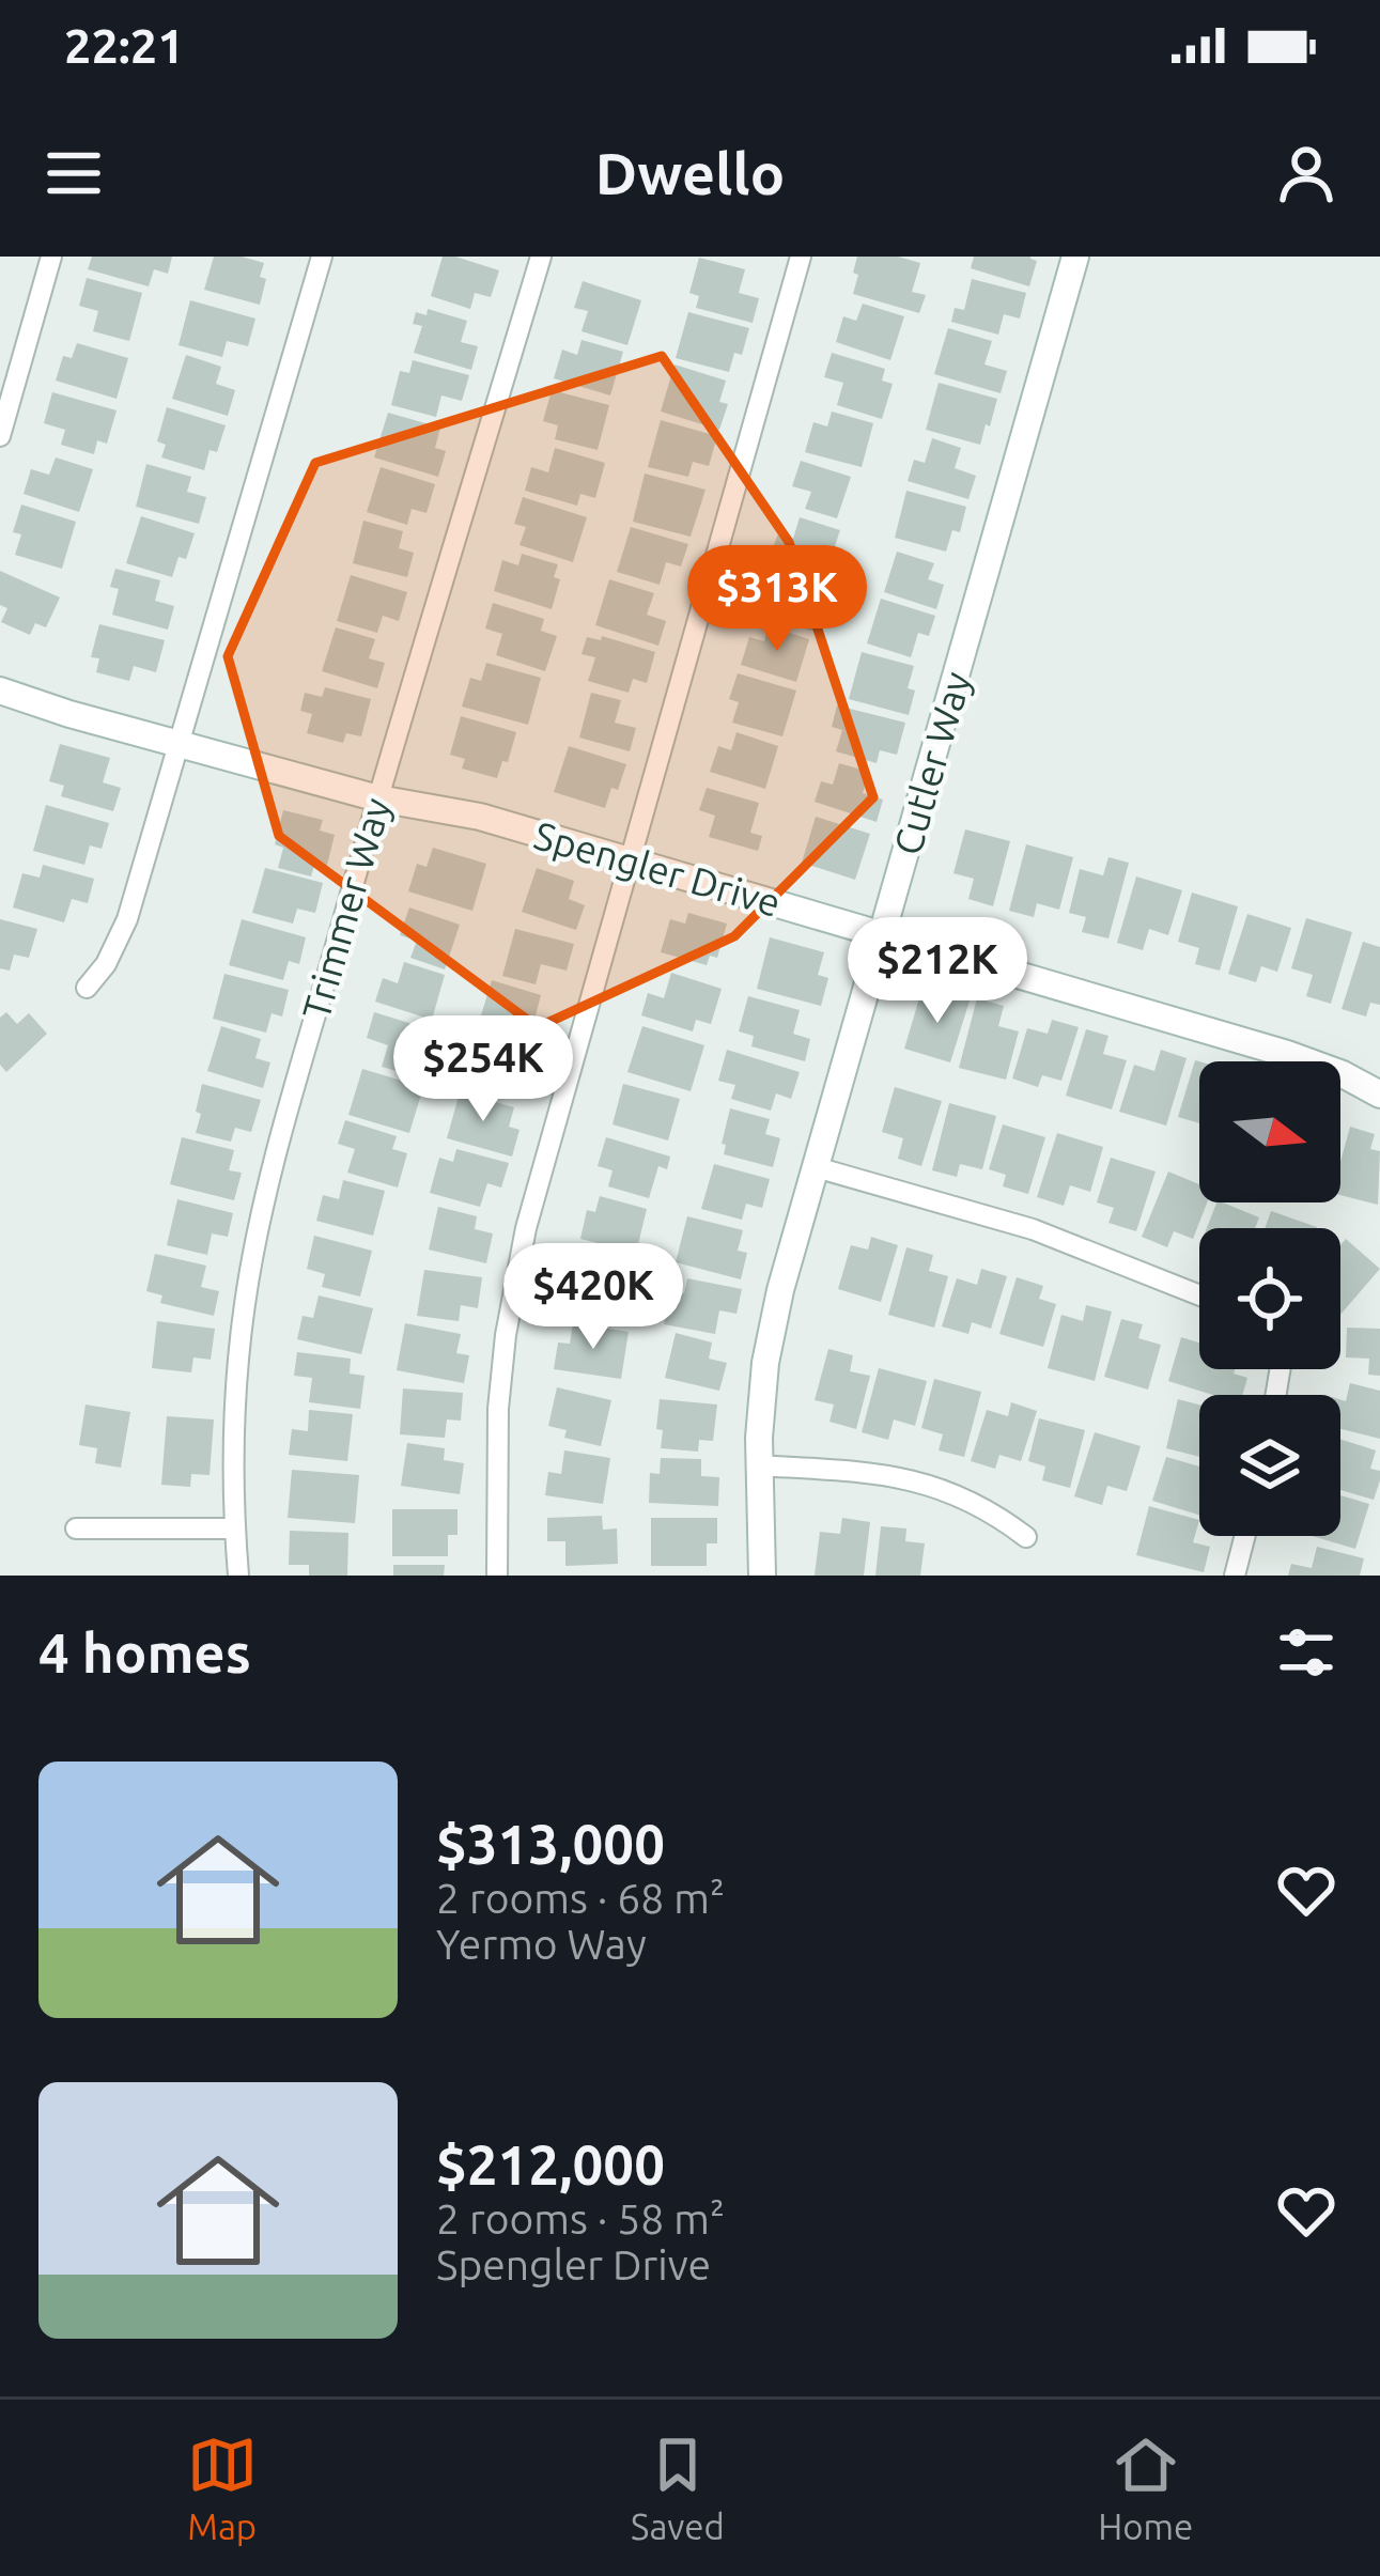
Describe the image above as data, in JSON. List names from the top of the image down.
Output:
{
  "streets": {
    "street": ["Cutler Way", "Spengler Drive", "Trimmer Way"]
  },
  "crossings": [
    ["Cutler Way", "Spengler Drive"],
    ["Spengler Drive", "Trimmer Way"]
  ],
  "north": "right",
  "page": {
    "status": "22:21",
    "header": "Dwello",
    "price": [
      "$313K",
      "$212K",
      "$254K",
      "$420K"
    ],
    "heading": "4 homes",
    "list": [
      {
        "name": "$313,000",
        "note": "2 rooms · 68 m² · Yermo Way"
      },
      {
        "name": "$212,000",
        "note": "2 rooms · 58 m² · Spengler Drive"
      }
    ],
    "tabs": ["Map", "Saved", "Home"]
  }
}
